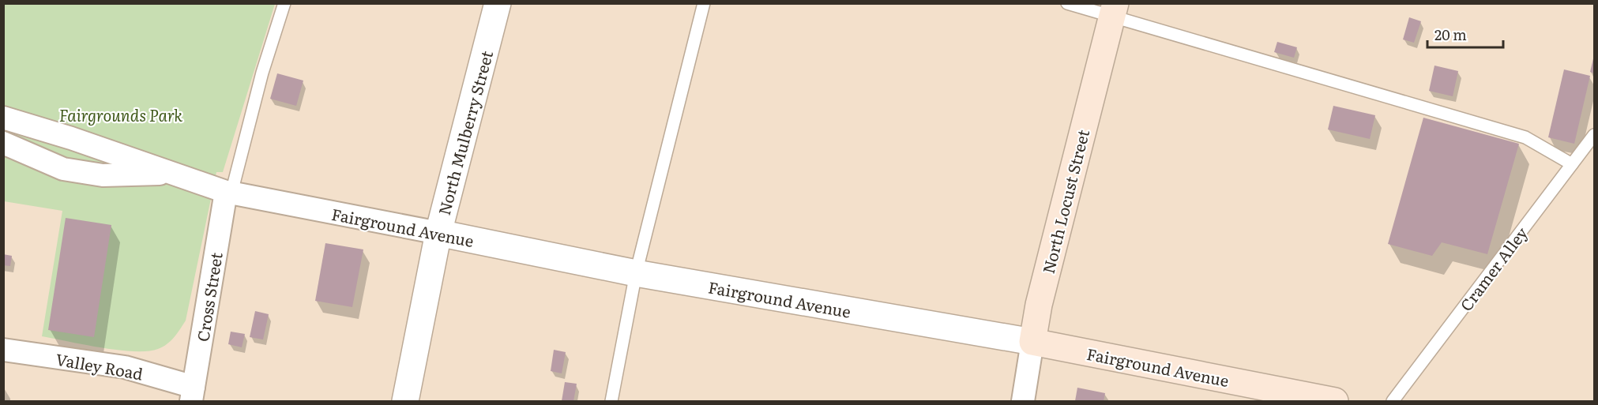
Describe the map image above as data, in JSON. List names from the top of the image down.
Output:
{
  "streets": {
    "main road": ["North Locust Street", "Fairground Avenue"],
    "street": ["North Mulberry Street", "Cross Street", "Valley Road"],
    "lane": ["Cramer Alley"]
  },
  "crossings": [
    ["North Mulberry Street", "Fairground Avenue"],
    ["North Locust Street", "Fairground Avenue"],
    ["Fairground Avenue", "Cross Street"],
    ["Cross Street", "Valley Road"]
  ],
  "parks": ["Fairgrounds Park"],
  "scale_bar": "20 m"
}
